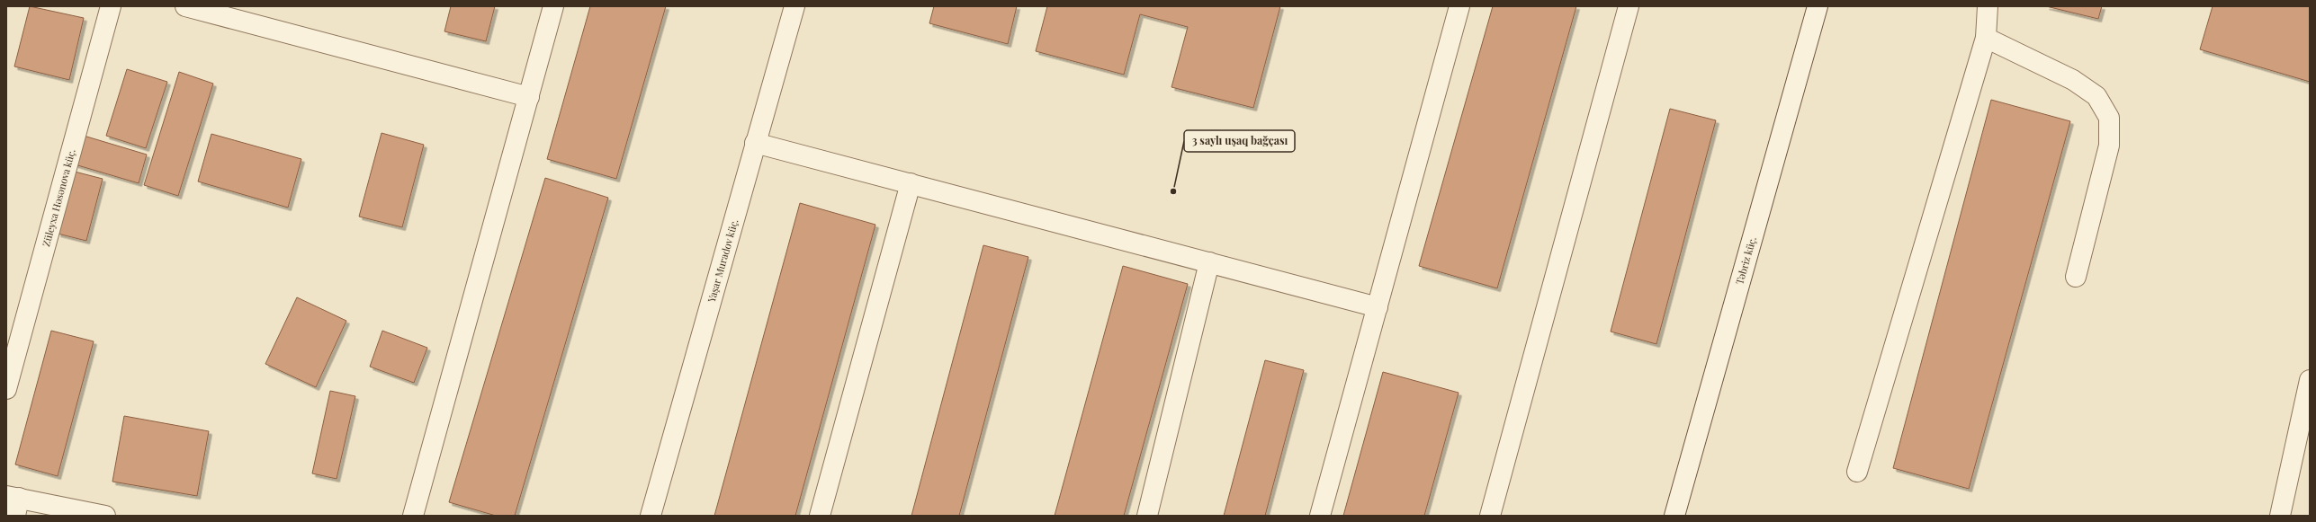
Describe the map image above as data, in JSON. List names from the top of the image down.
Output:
{
  "streets": {
    "street": ["Züleyxa Həsənova küç.", "Yaşar Muradov küç.", "Təbriz küç."]
  },
  "places": ["3 saylı uşaq bağçası"]
}
